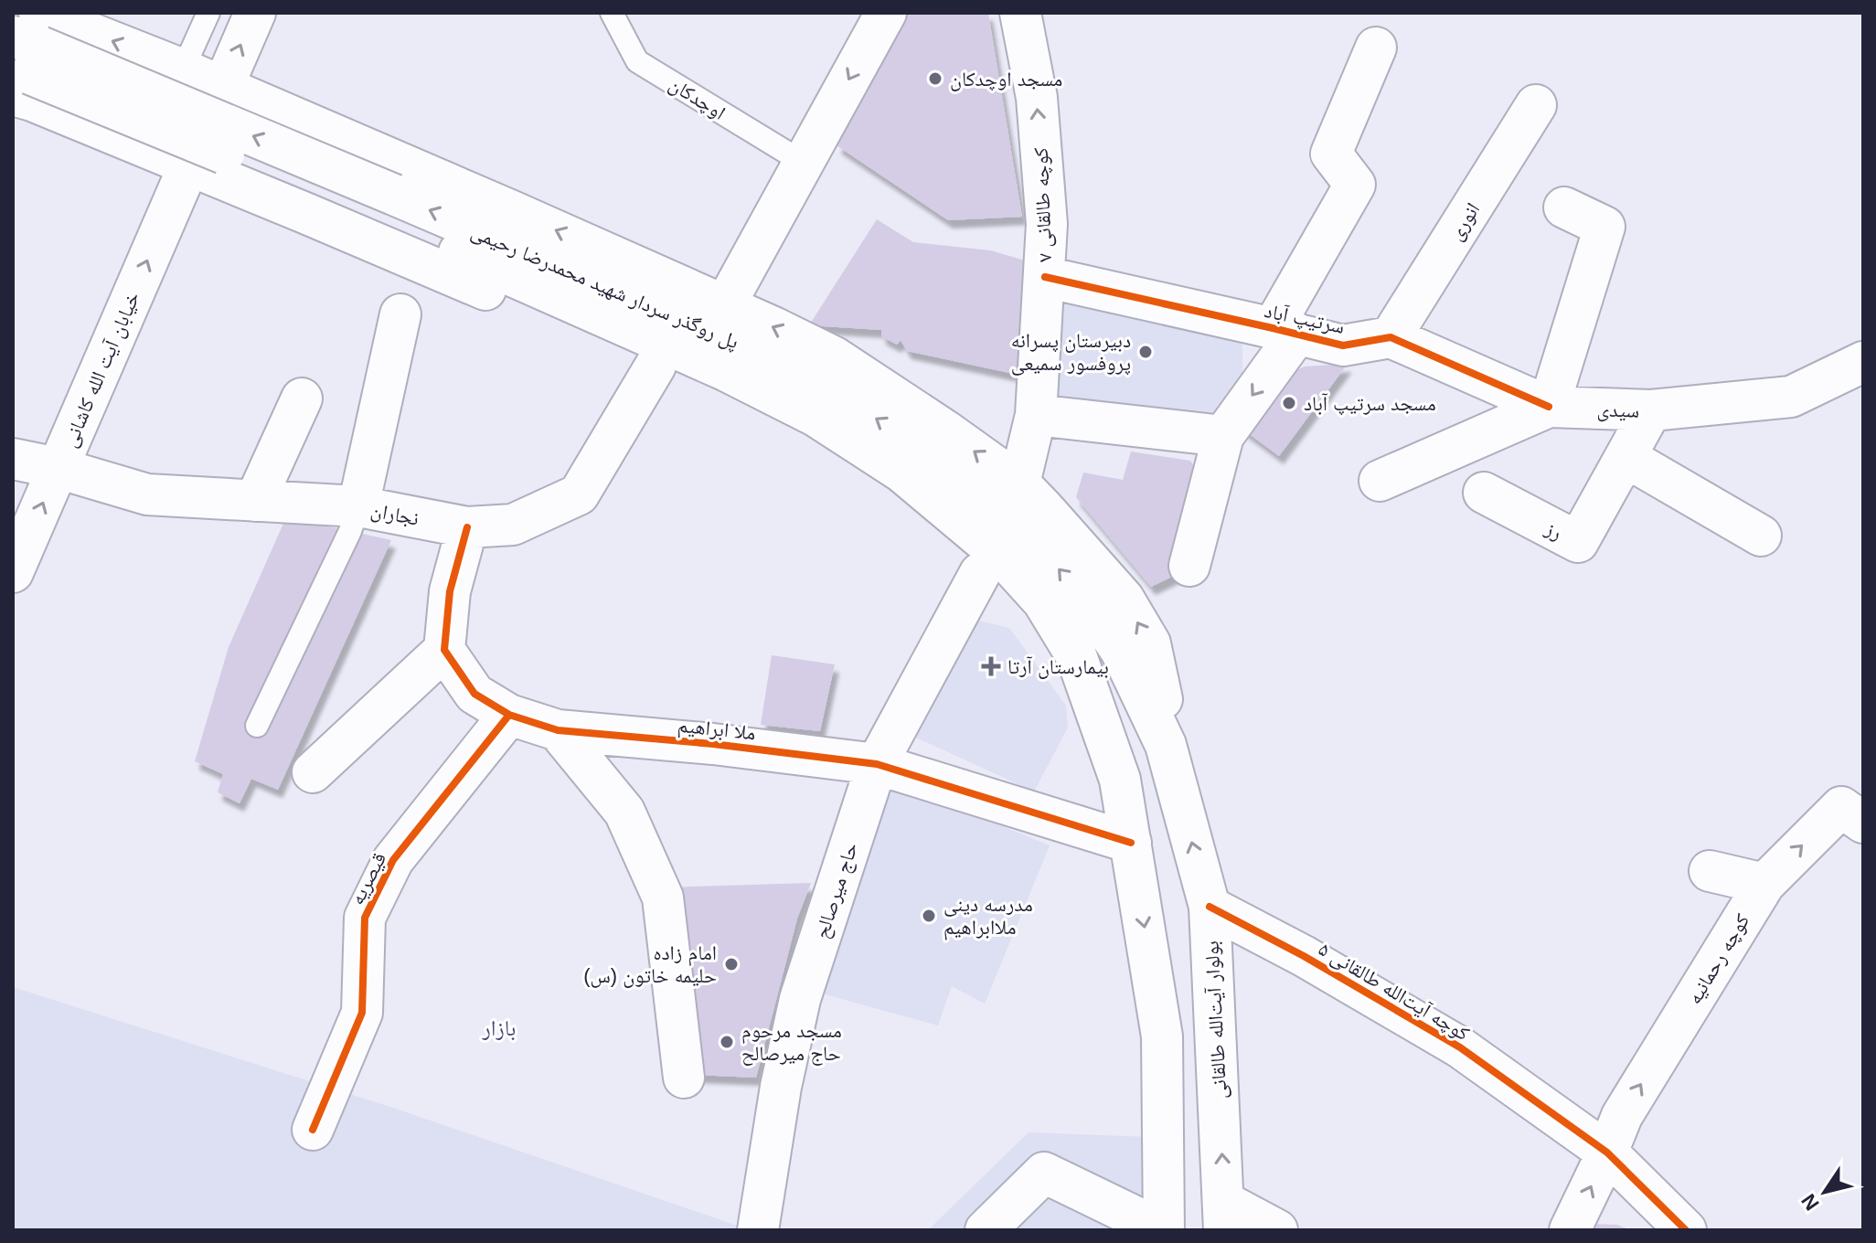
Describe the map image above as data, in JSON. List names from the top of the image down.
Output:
{
  "streets": {
    "street": [
      "کوچه طالقانی ۷",
      "انوری",
      "پل روگذر سردار شهید محمدرضا رحیمی",
      "سرتیپ آباد",
      "خیابان آیت الله کاشانی",
      "سیدی",
      "نجاران",
      "رز",
      "ملا ابراهیم",
      "قیصریه",
      "حاج میرصالح",
      "کوچه رحمانیه",
      "کوچه آیت‌الله طالقانی ۵",
      "بولوار آیت‌الله طالقانی"
    ],
    "lane": ["اوچدکان"]
  },
  "crossings": [
    ["کوچه طالقانی ۷", "سرتیپ آباد"],
    ["انوری", "سرتیپ آباد"],
    ["پل روگذر سردار شهید محمدرضا رحیمی", "بولوار آیت‌الله طالقانی"],
    ["خیابان آیت الله کاشانی", "نجاران"],
    ["سیدی", "رز"],
    ["ملا ابراهیم", "قیصریه"],
    ["ملا ابراهیم", "حاج میرصالح"],
    ["کوچه رحمانیه", "کوچه آیت‌الله طالقانی ۵"],
    ["کوچه آیت‌الله طالقانی ۵", "بولوار آیت‌الله طالقانی"]
  ],
  "one_way": ["کوچه طالقانی ۷", "کوچه رحمانیه"],
  "districts": ["بازار"],
  "places": {
    "other": [
      "مسجد اوچدکان",
      "دبیرستان پسرانه پروفسور سمیعی",
      "مسجد سرتیپ آباد",
      "مدرسه دینی ملاابراهیم",
      "امام زاده حلیمه خاتون (س)",
      "مسجد مرحوم حاج میرصالح"
    ],
    "health": ["بیمارستان آرتا"]
  },
  "north": "bottom left"
}
